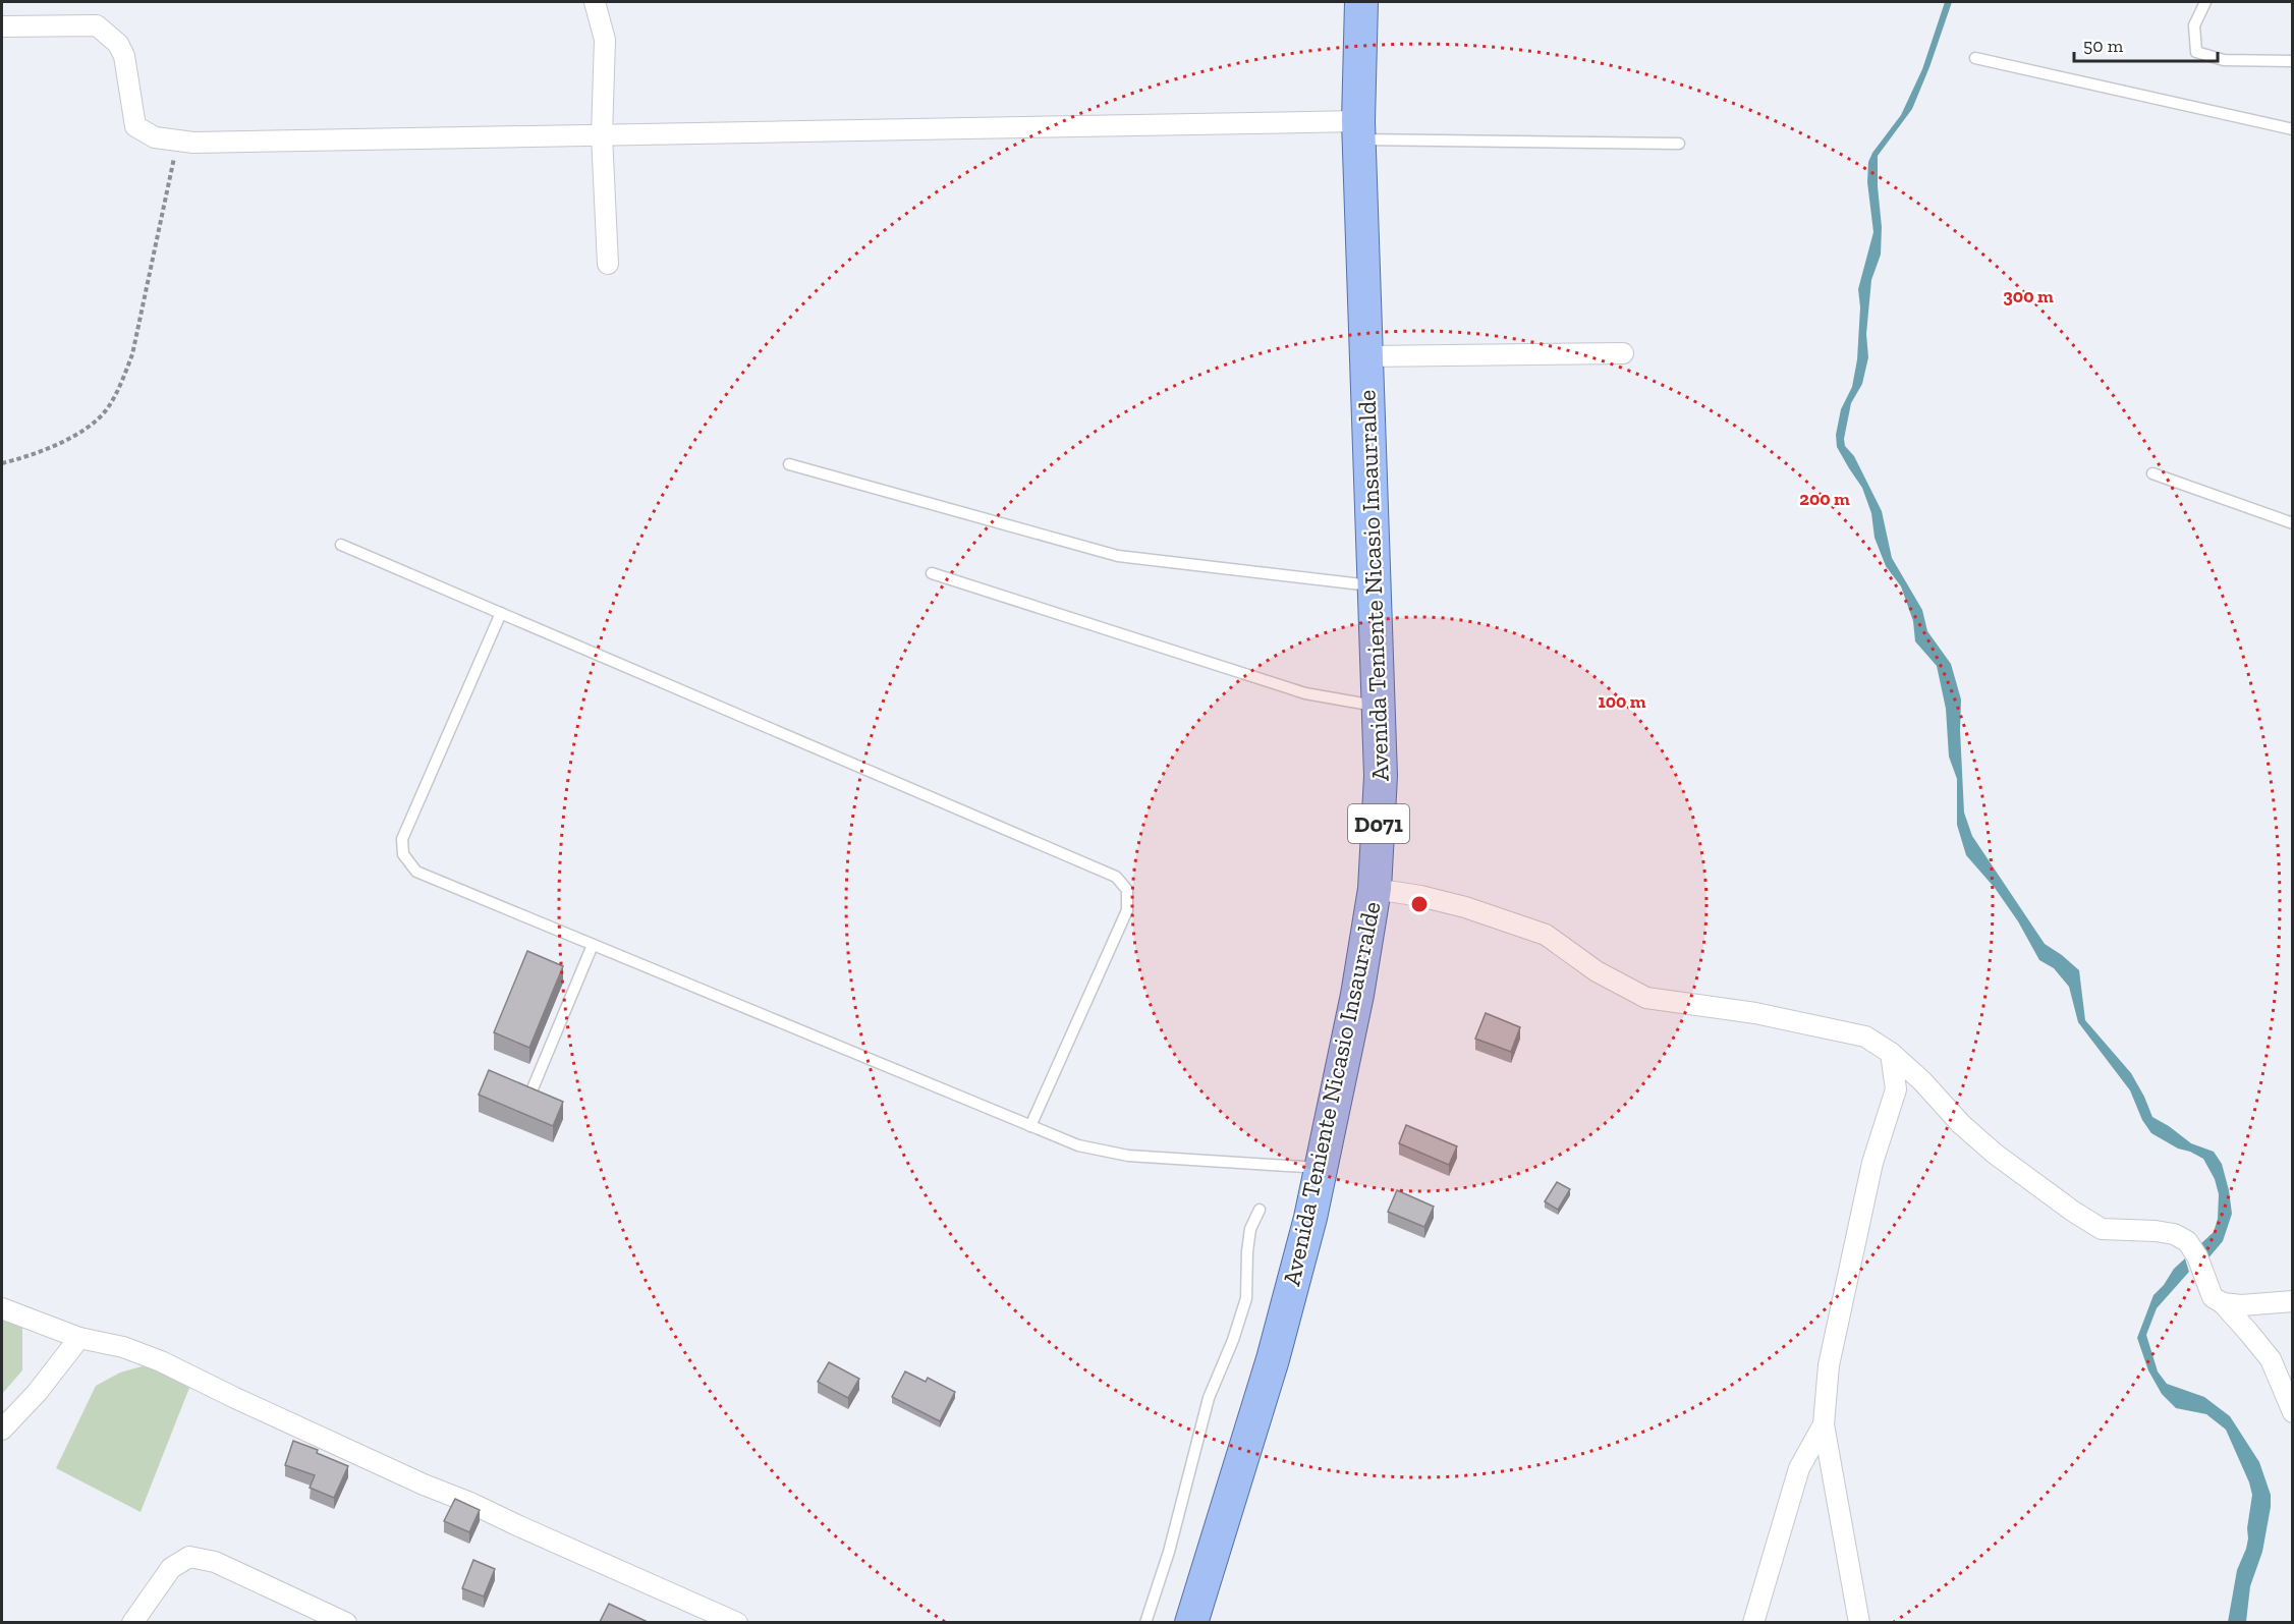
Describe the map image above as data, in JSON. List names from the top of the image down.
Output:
{
  "streets": {
    "main road": ["Avenida Teniente Nicasio Insaurralde", "D071"]
  },
  "scale_bar": "50 m",
  "rings": ["300 m", "200 m", "100 m"]
}
